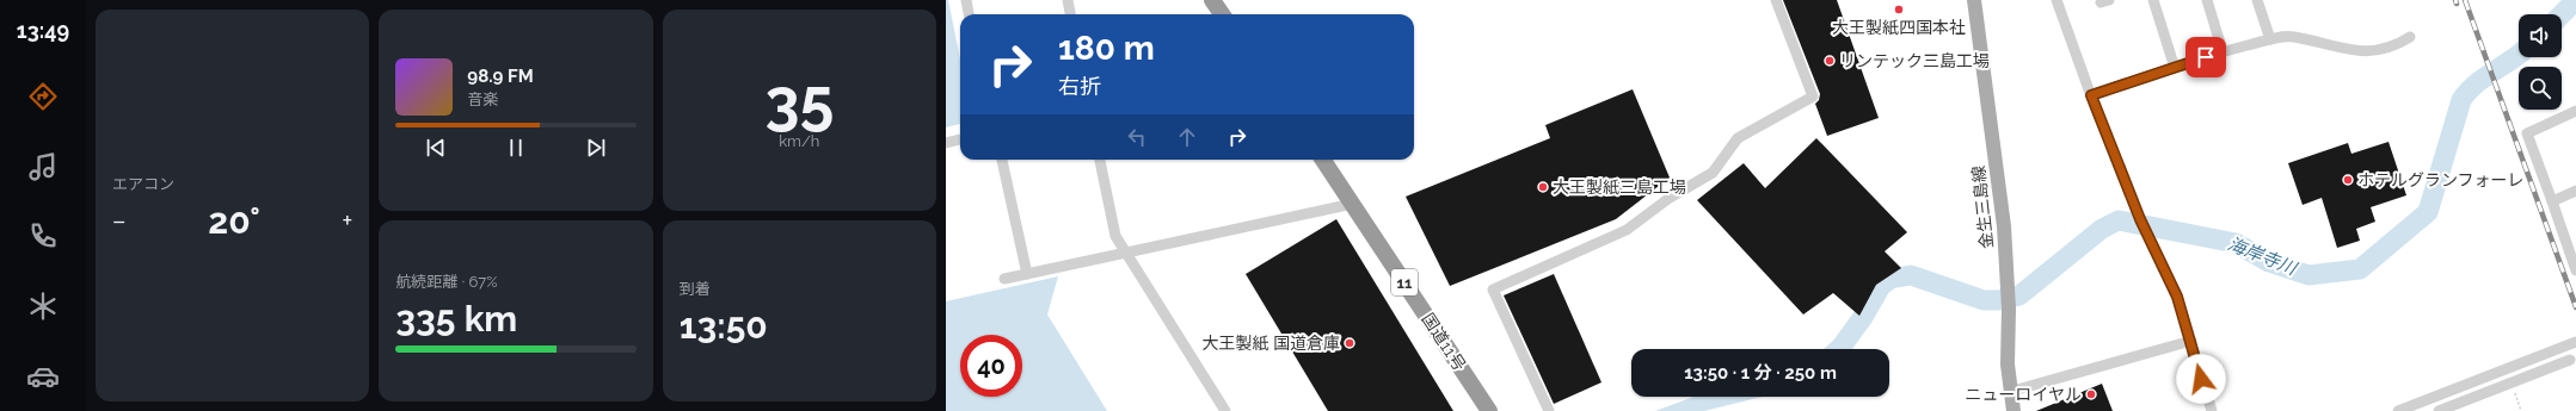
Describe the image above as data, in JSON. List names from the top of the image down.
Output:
{
  "streets": {
    "highway": ["11", "国道11号"],
    "main road": ["金生三島線"]
  },
  "water": ["海岸寺川"],
  "places": [
    "大王製紙四国本社",
    "リンテック三島工場",
    "ホテルグランフォーレ",
    "大王製紙三島工場",
    "大王製紙 国道倉庫",
    "ニューロイヤル"
  ],
  "page": {
    "tabs": "13:49",
    "tile": [
      "エアコン",
      ["35", "km/h"],
      ["航続距離 · 67%", "335 km"],
      ["到着", "13:50"]
    ],
    "turn": ["180 m", "右折"],
    "song": ["98.9 FM", "音楽"],
    "heat": ["−", "20°", "+"],
    "limit": "40",
    "trip": "13:50 · 1 分 · 250 m"
  }
}
